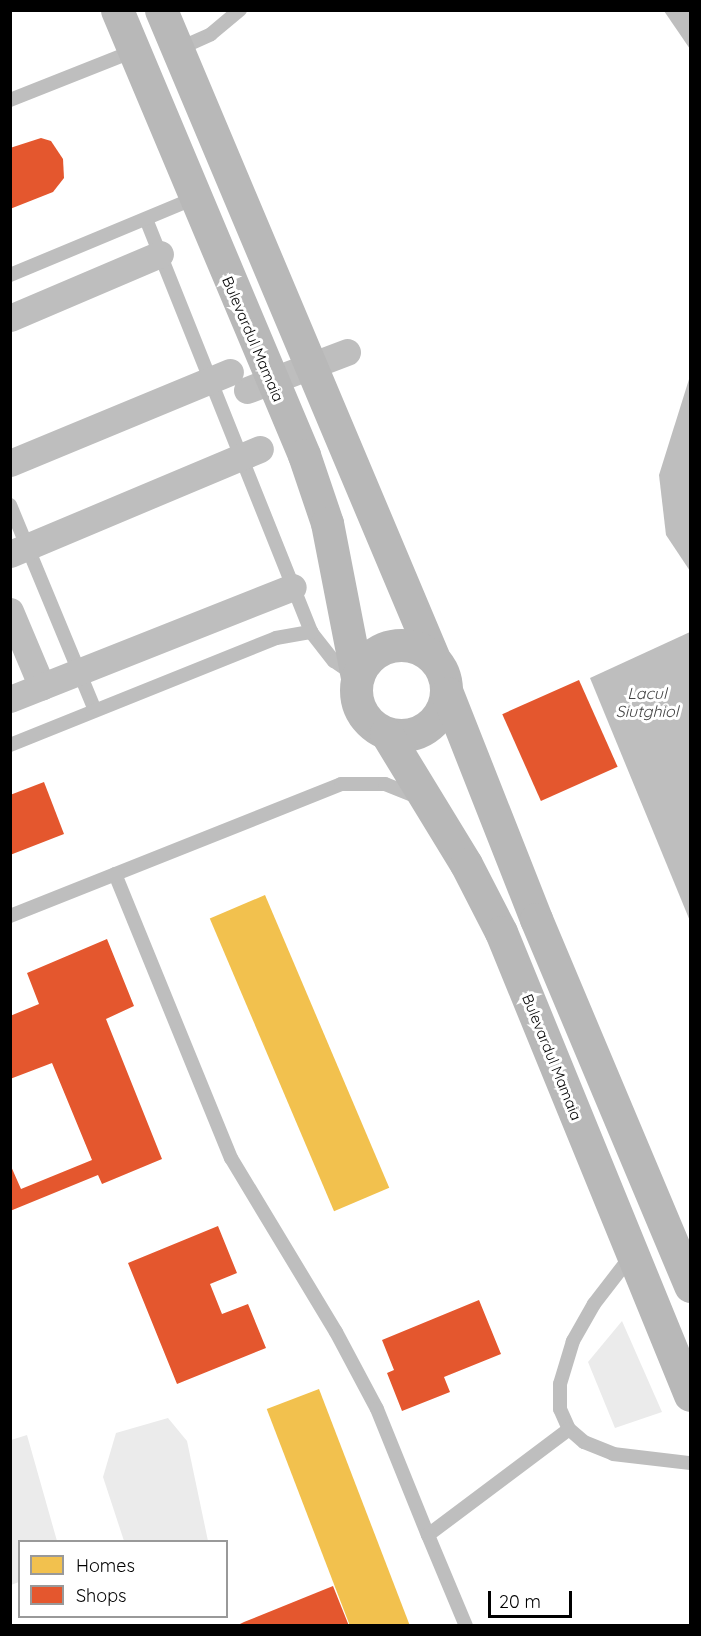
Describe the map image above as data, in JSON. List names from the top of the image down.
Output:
{
  "streets": {
    "main road": ["Bulevardul Mamaia"]
  },
  "water": ["Lacul Siutghiol"],
  "legend": ["Homes", "Shops"],
  "scale_bar": "20 m"
}
